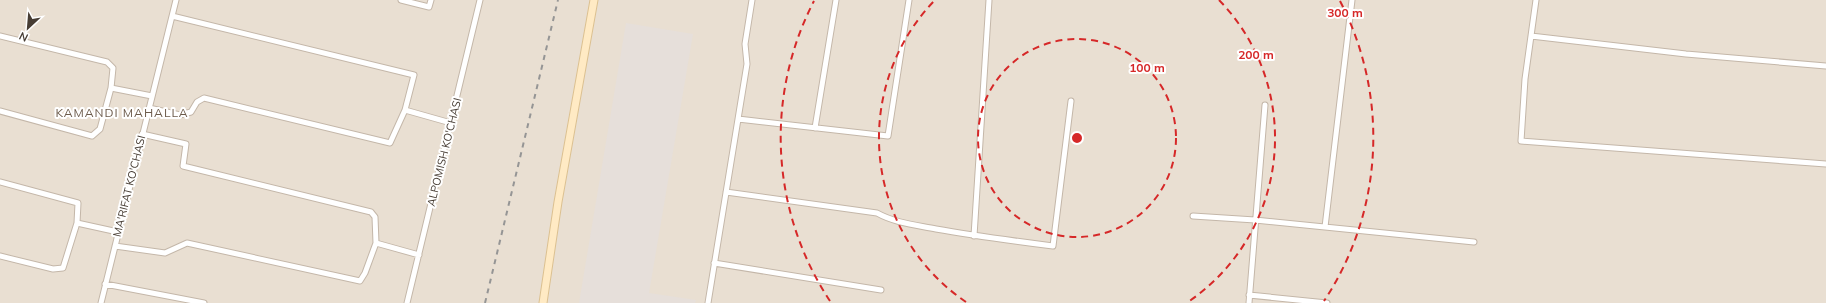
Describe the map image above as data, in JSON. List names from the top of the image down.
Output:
{
  "streets": {
    "street": ["ALPOMISH KO'CHASI", "MA'RIFAT KO'CHASI"]
  },
  "districts": ["KAMANDI MAHALLA"],
  "north": "bottom left",
  "rings": ["300 m", "200 m", "100 m"]
}
